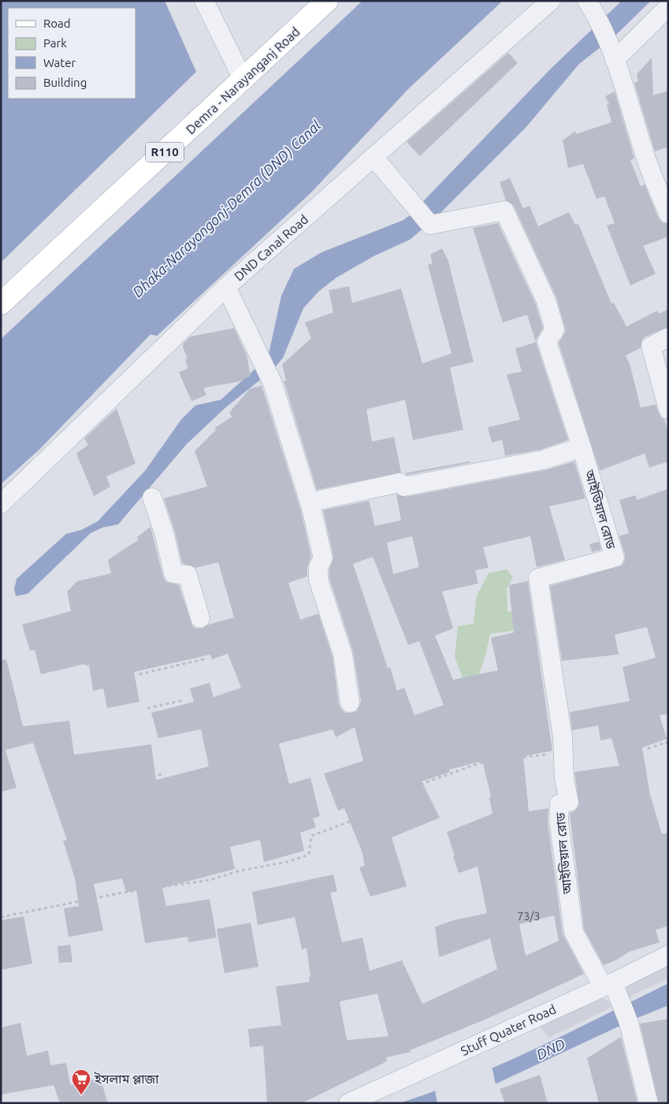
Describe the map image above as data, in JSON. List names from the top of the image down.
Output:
{
  "streets": {
    "main road": ["Demra - Narayanganj Road", "R110"],
    "street": ["DND Canal Road", "আইডিয়াল রোড", "Stuff Quater Road"]
  },
  "crossings": [
    ["DND Canal Road", "আইডিয়াল রোড"],
    ["আইডিয়াল রোড", "Stuff Quater Road"]
  ],
  "water": ["Dhaka-Narayongonj-Demra (DND) Canal", "DND"],
  "places": {
    "supermarket": ["ইসলাম প্লাজা"]
  },
  "house_numbers": ["73/3"],
  "legend": [
    "Road",
    "Park",
    "Water",
    "Building"
  ]
}
